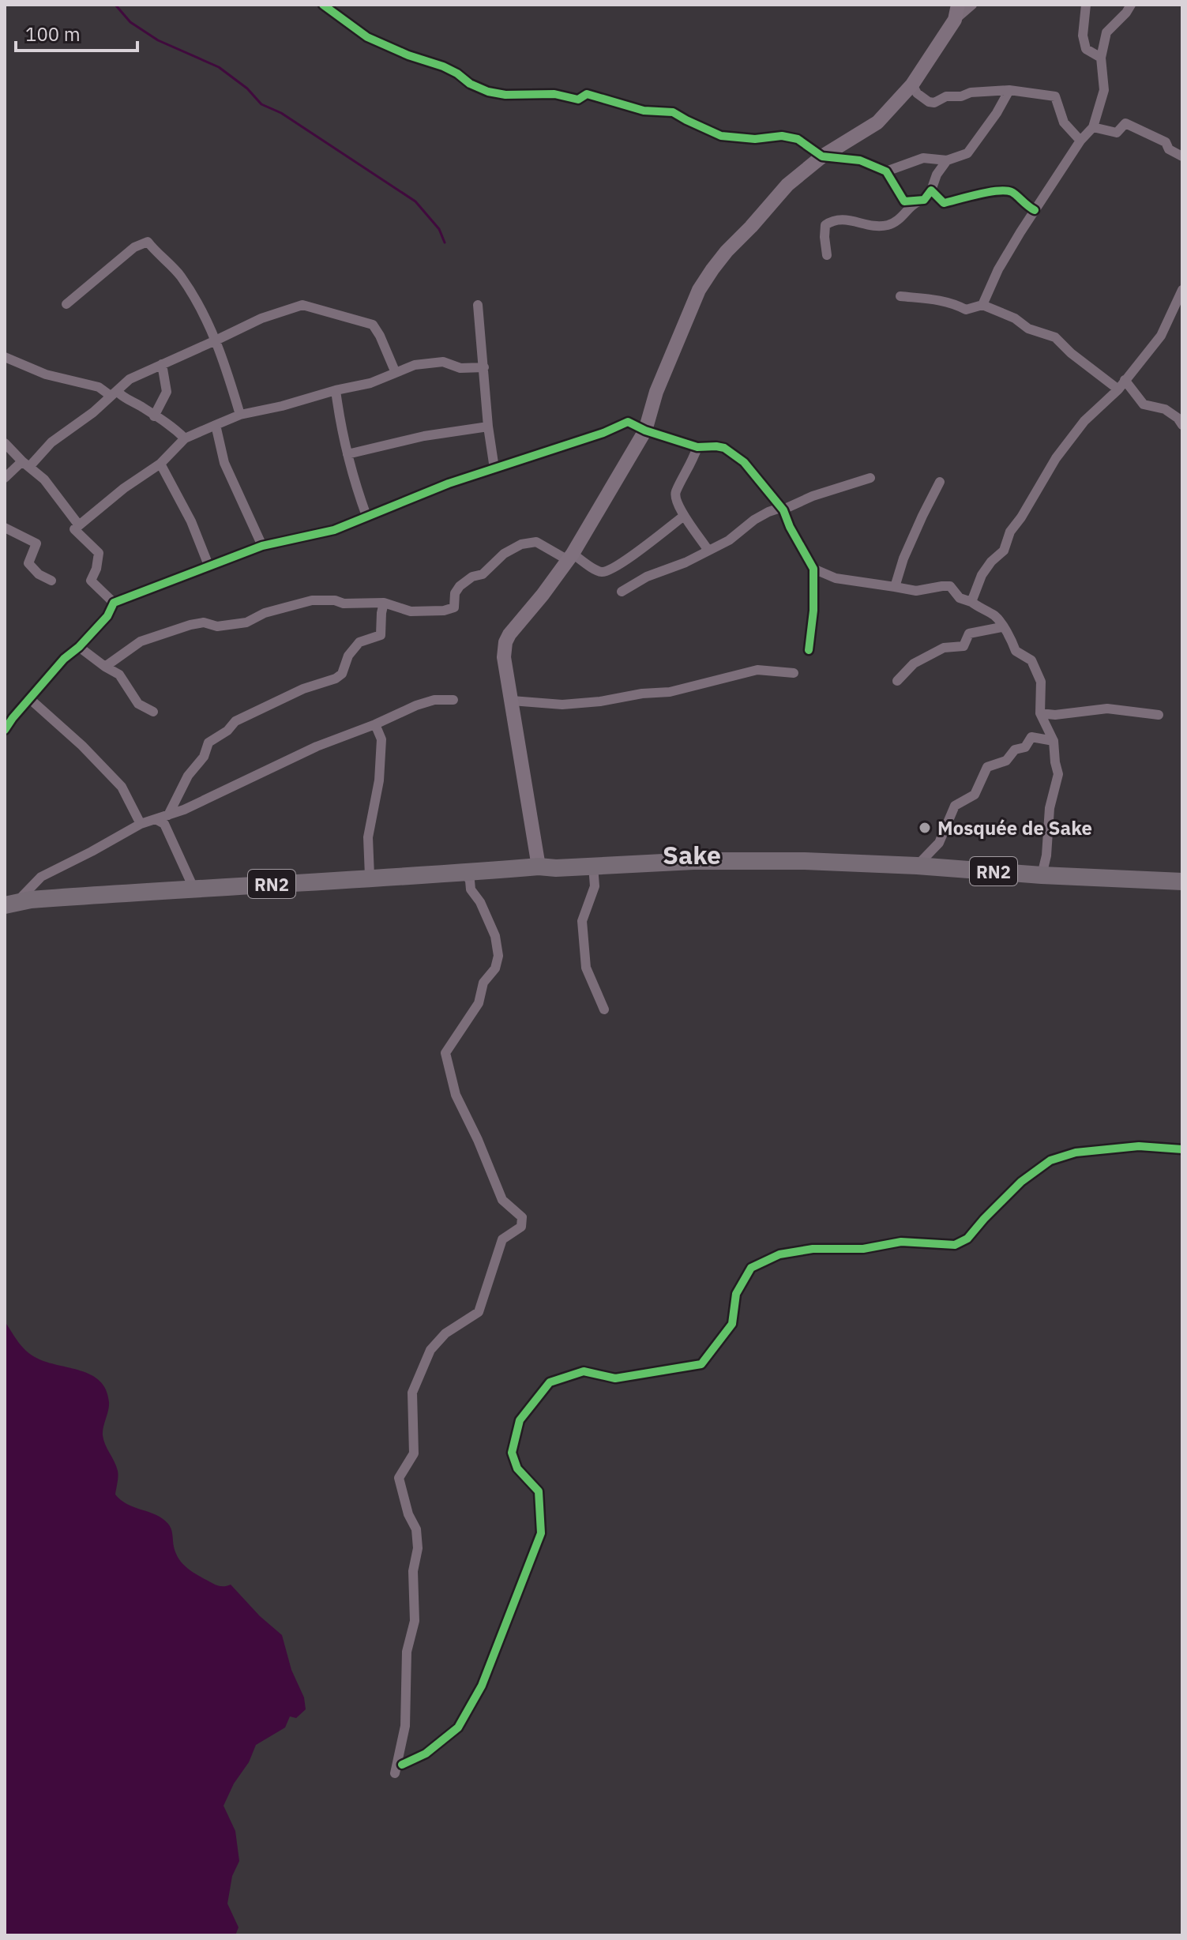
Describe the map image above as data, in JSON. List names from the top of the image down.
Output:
{
  "streets": {
    "highway": ["RN2"]
  },
  "districts": ["Sake"],
  "places": ["Mosquée de Sake"],
  "scale_bar": "100 m"
}
